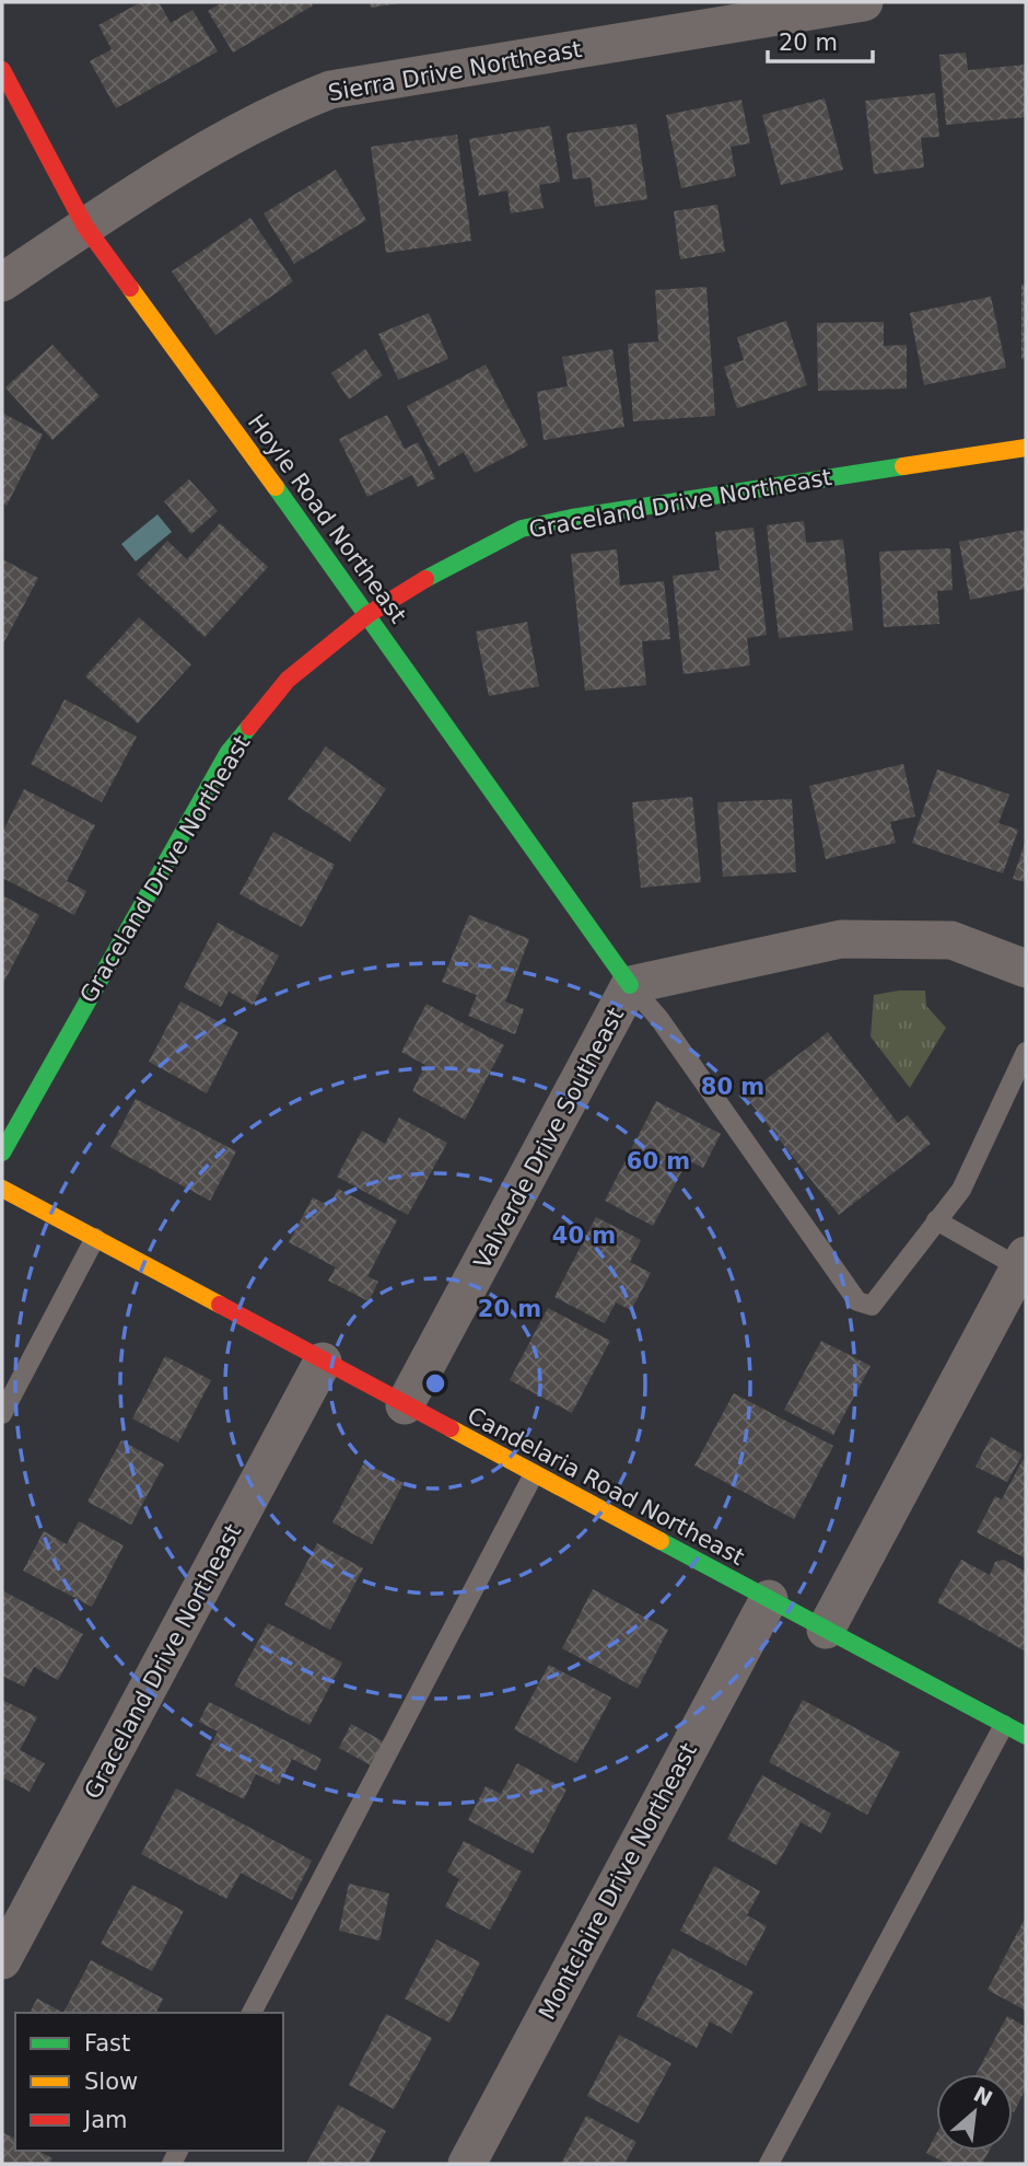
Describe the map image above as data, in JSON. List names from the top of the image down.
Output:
{
  "streets": {
    "street": [
      "Sierra Drive Northeast",
      "Graceland Drive Northeast",
      "Hoyle Road Northeast",
      "Valverde Drive Southeast",
      "Candelaria Road Northeast",
      "Montclaire Drive Northeast"
    ]
  },
  "crossings": [
    ["Sierra Drive Northeast", "Hoyle Road Northeast"],
    ["Graceland Drive Northeast", "Hoyle Road Northeast"],
    ["Graceland Drive Northeast", "Candelaria Road Northeast"],
    ["Hoyle Road Northeast", "Valverde Drive Southeast"],
    ["Valverde Drive Southeast", "Candelaria Road Northeast"],
    ["Candelaria Road Northeast", "Montclaire Drive Northeast"]
  ],
  "legend": ["Fast", "Slow", "Jam"],
  "scale_bar": "20 m",
  "north": "top right",
  "rings": [
    "80 m",
    "60 m",
    "40 m",
    "20 m"
  ]
}
